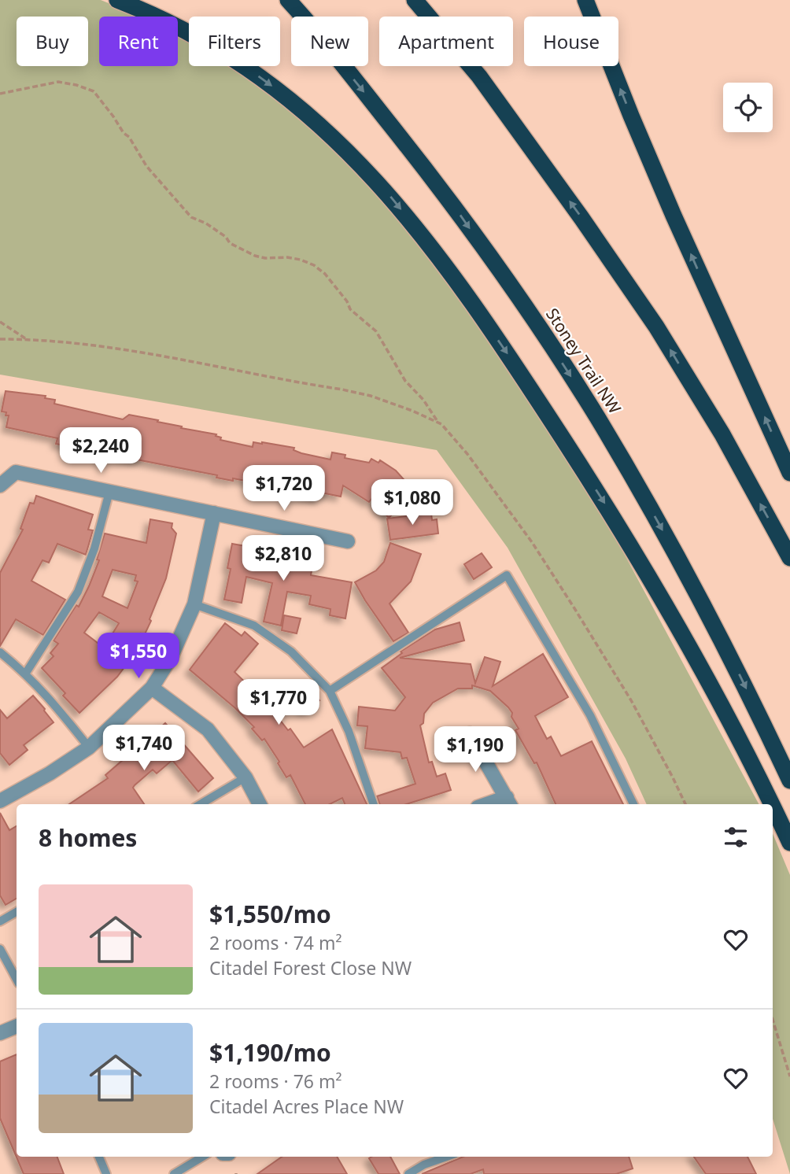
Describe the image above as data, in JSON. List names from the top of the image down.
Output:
{
  "streets": {
    "highway": ["Stoney Trail NW"]
  },
  "page": {
    "chip": [
      "Buy",
      "Rent",
      "Filters",
      "New",
      "Apartment",
      "House"
    ],
    "price": [
      "$2,240",
      "$1,720",
      "$1,080",
      "$2,810",
      "$1,550",
      "$1,770",
      "$1,740",
      "$1,190"
    ],
    "heading": "8 homes",
    "list": [
      {
        "name": "$1,550/mo",
        "note": "2 rooms · 74 m² · Citadel Forest Close NW"
      },
      {
        "name": "$1,190/mo",
        "note": "2 rooms · 76 m² · Citadel Acres Place NW"
      }
    ]
  }
}
